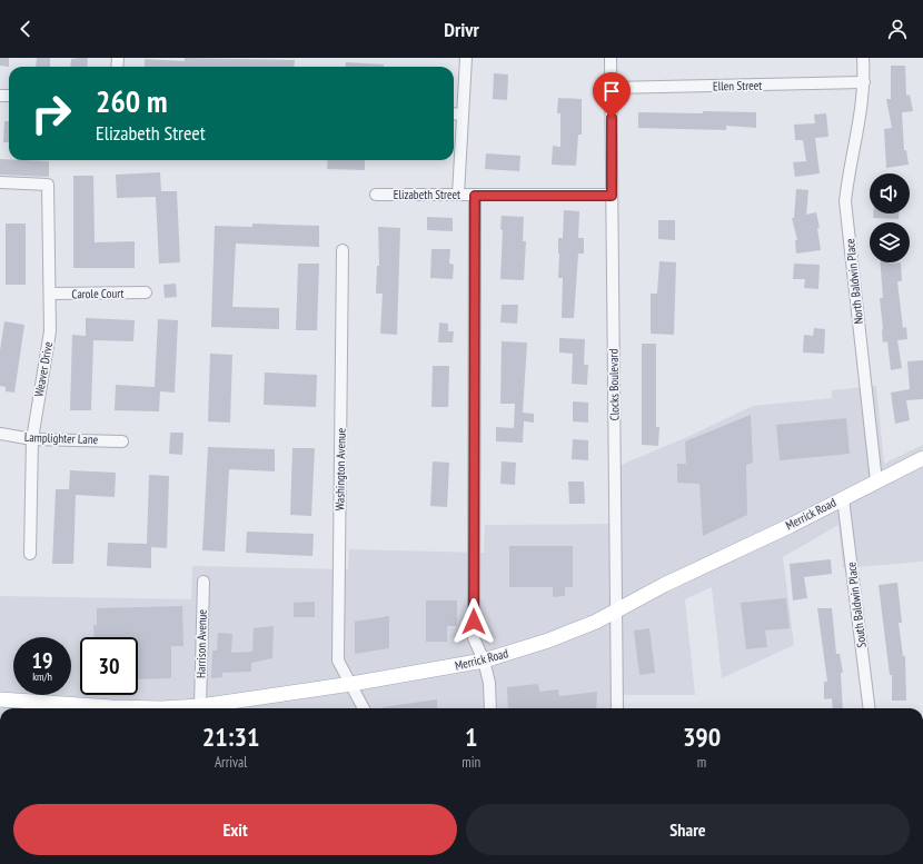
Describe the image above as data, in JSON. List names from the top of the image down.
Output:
{
  "streets": {
    "main road": ["Merrick Road"],
    "street": [
      "Ellen Street",
      "Elizabeth Street",
      "North Baldwin Place",
      "Carole Court",
      "Weaver Drive",
      "Clocks Boulevard",
      "Lamplighter Lane",
      "Washington Avenue",
      "South Baldwin Place",
      "Harrison Avenue"
    ]
  },
  "crossings": [
    ["Ellen Street", "North Baldwin Place"],
    ["Ellen Street", "Clocks Boulevard"],
    ["Elizabeth Street", "Clocks Boulevard"],
    ["North Baldwin Place", "Merrick Road"],
    ["Carole Court", "Weaver Drive"],
    ["Weaver Drive", "Lamplighter Lane"],
    ["Clocks Boulevard", "Merrick Road"],
    ["Washington Avenue", "Merrick Road"],
    ["Merrick Road", "South Baldwin Place"],
    ["Merrick Road", "Harrison Avenue"]
  ],
  "page": {
    "header": "Drivr",
    "turn": ["260 m", "Elizabeth Street"],
    "speed": "19 km/h",
    "limit": "30",
    "eta": [
      "21:31",
      "Arrival",
      "1",
      "min",
      "390",
      "m"
    ],
    "buttons": ["Exit", "Share"]
  }
}
